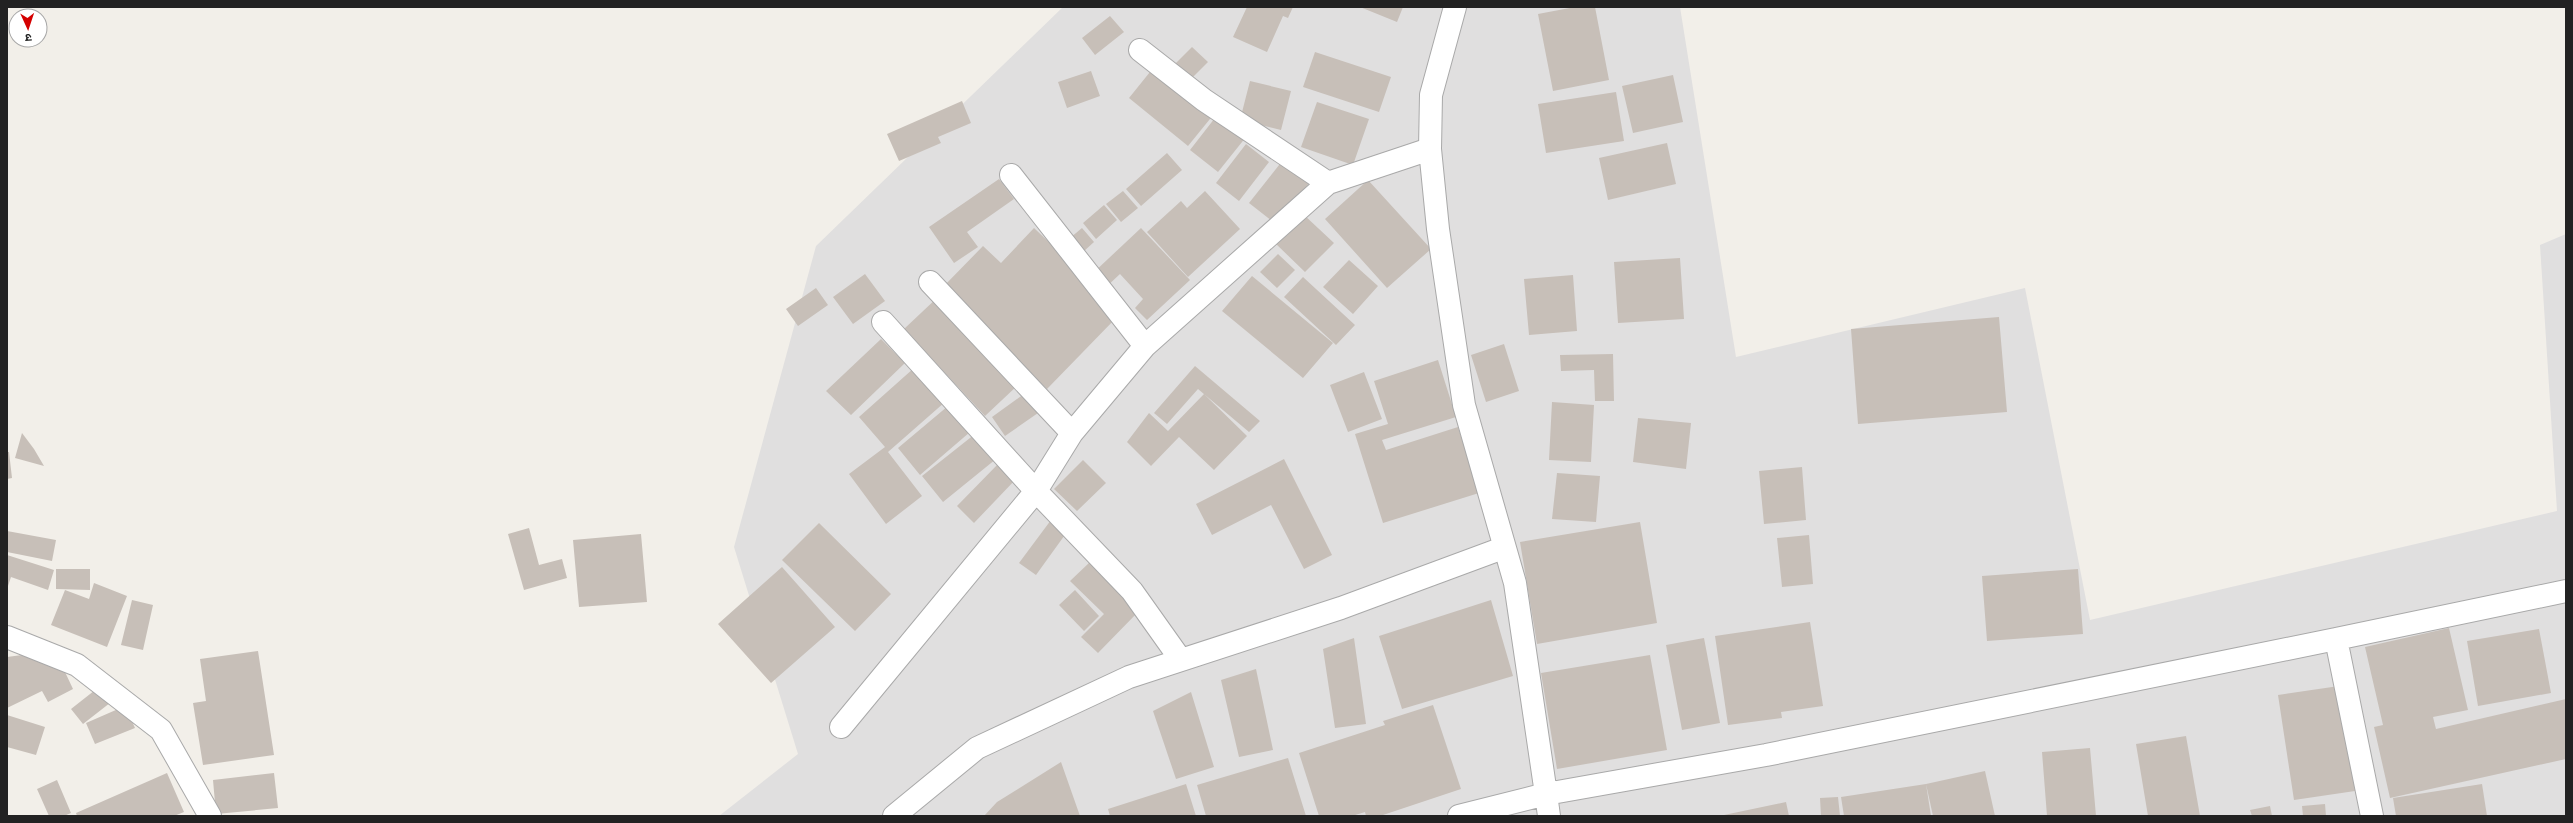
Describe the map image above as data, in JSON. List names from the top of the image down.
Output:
{
  "north": "bottom"
}
